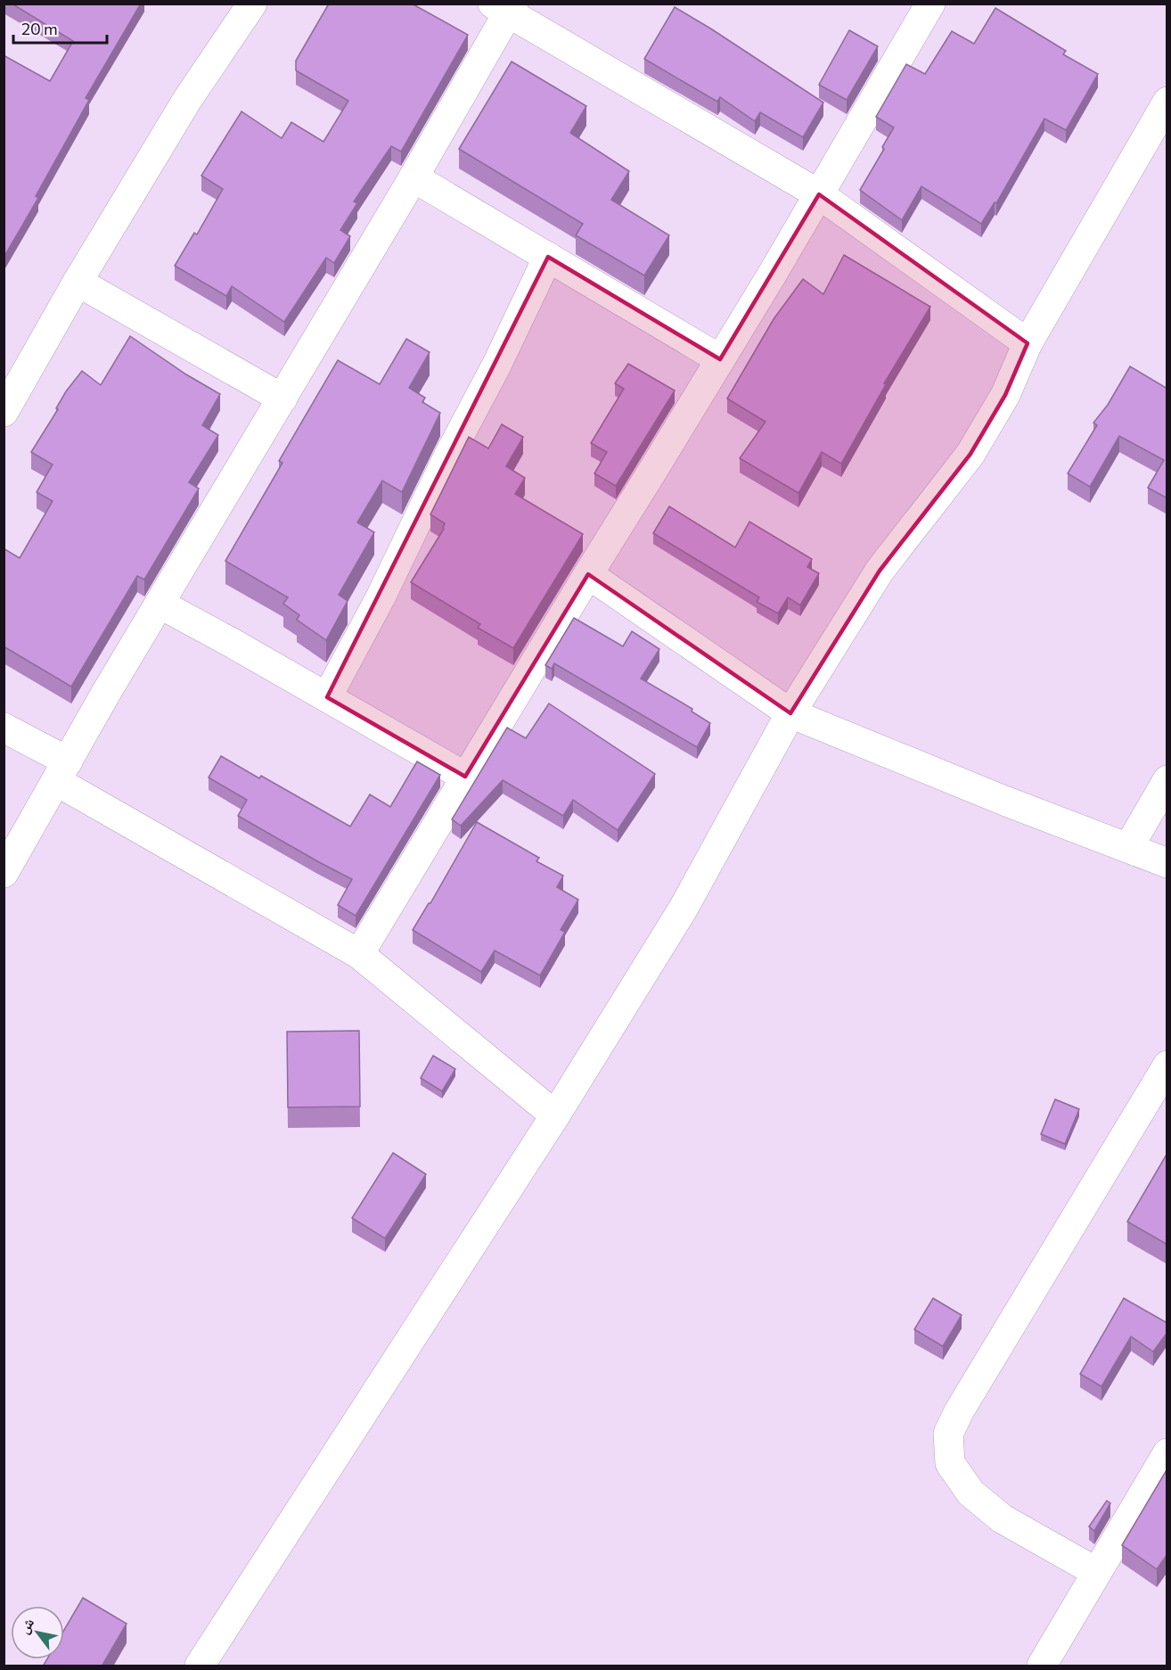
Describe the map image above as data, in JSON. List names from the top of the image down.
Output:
{
  "scale_bar": "20 m",
  "north": "top left"
}
